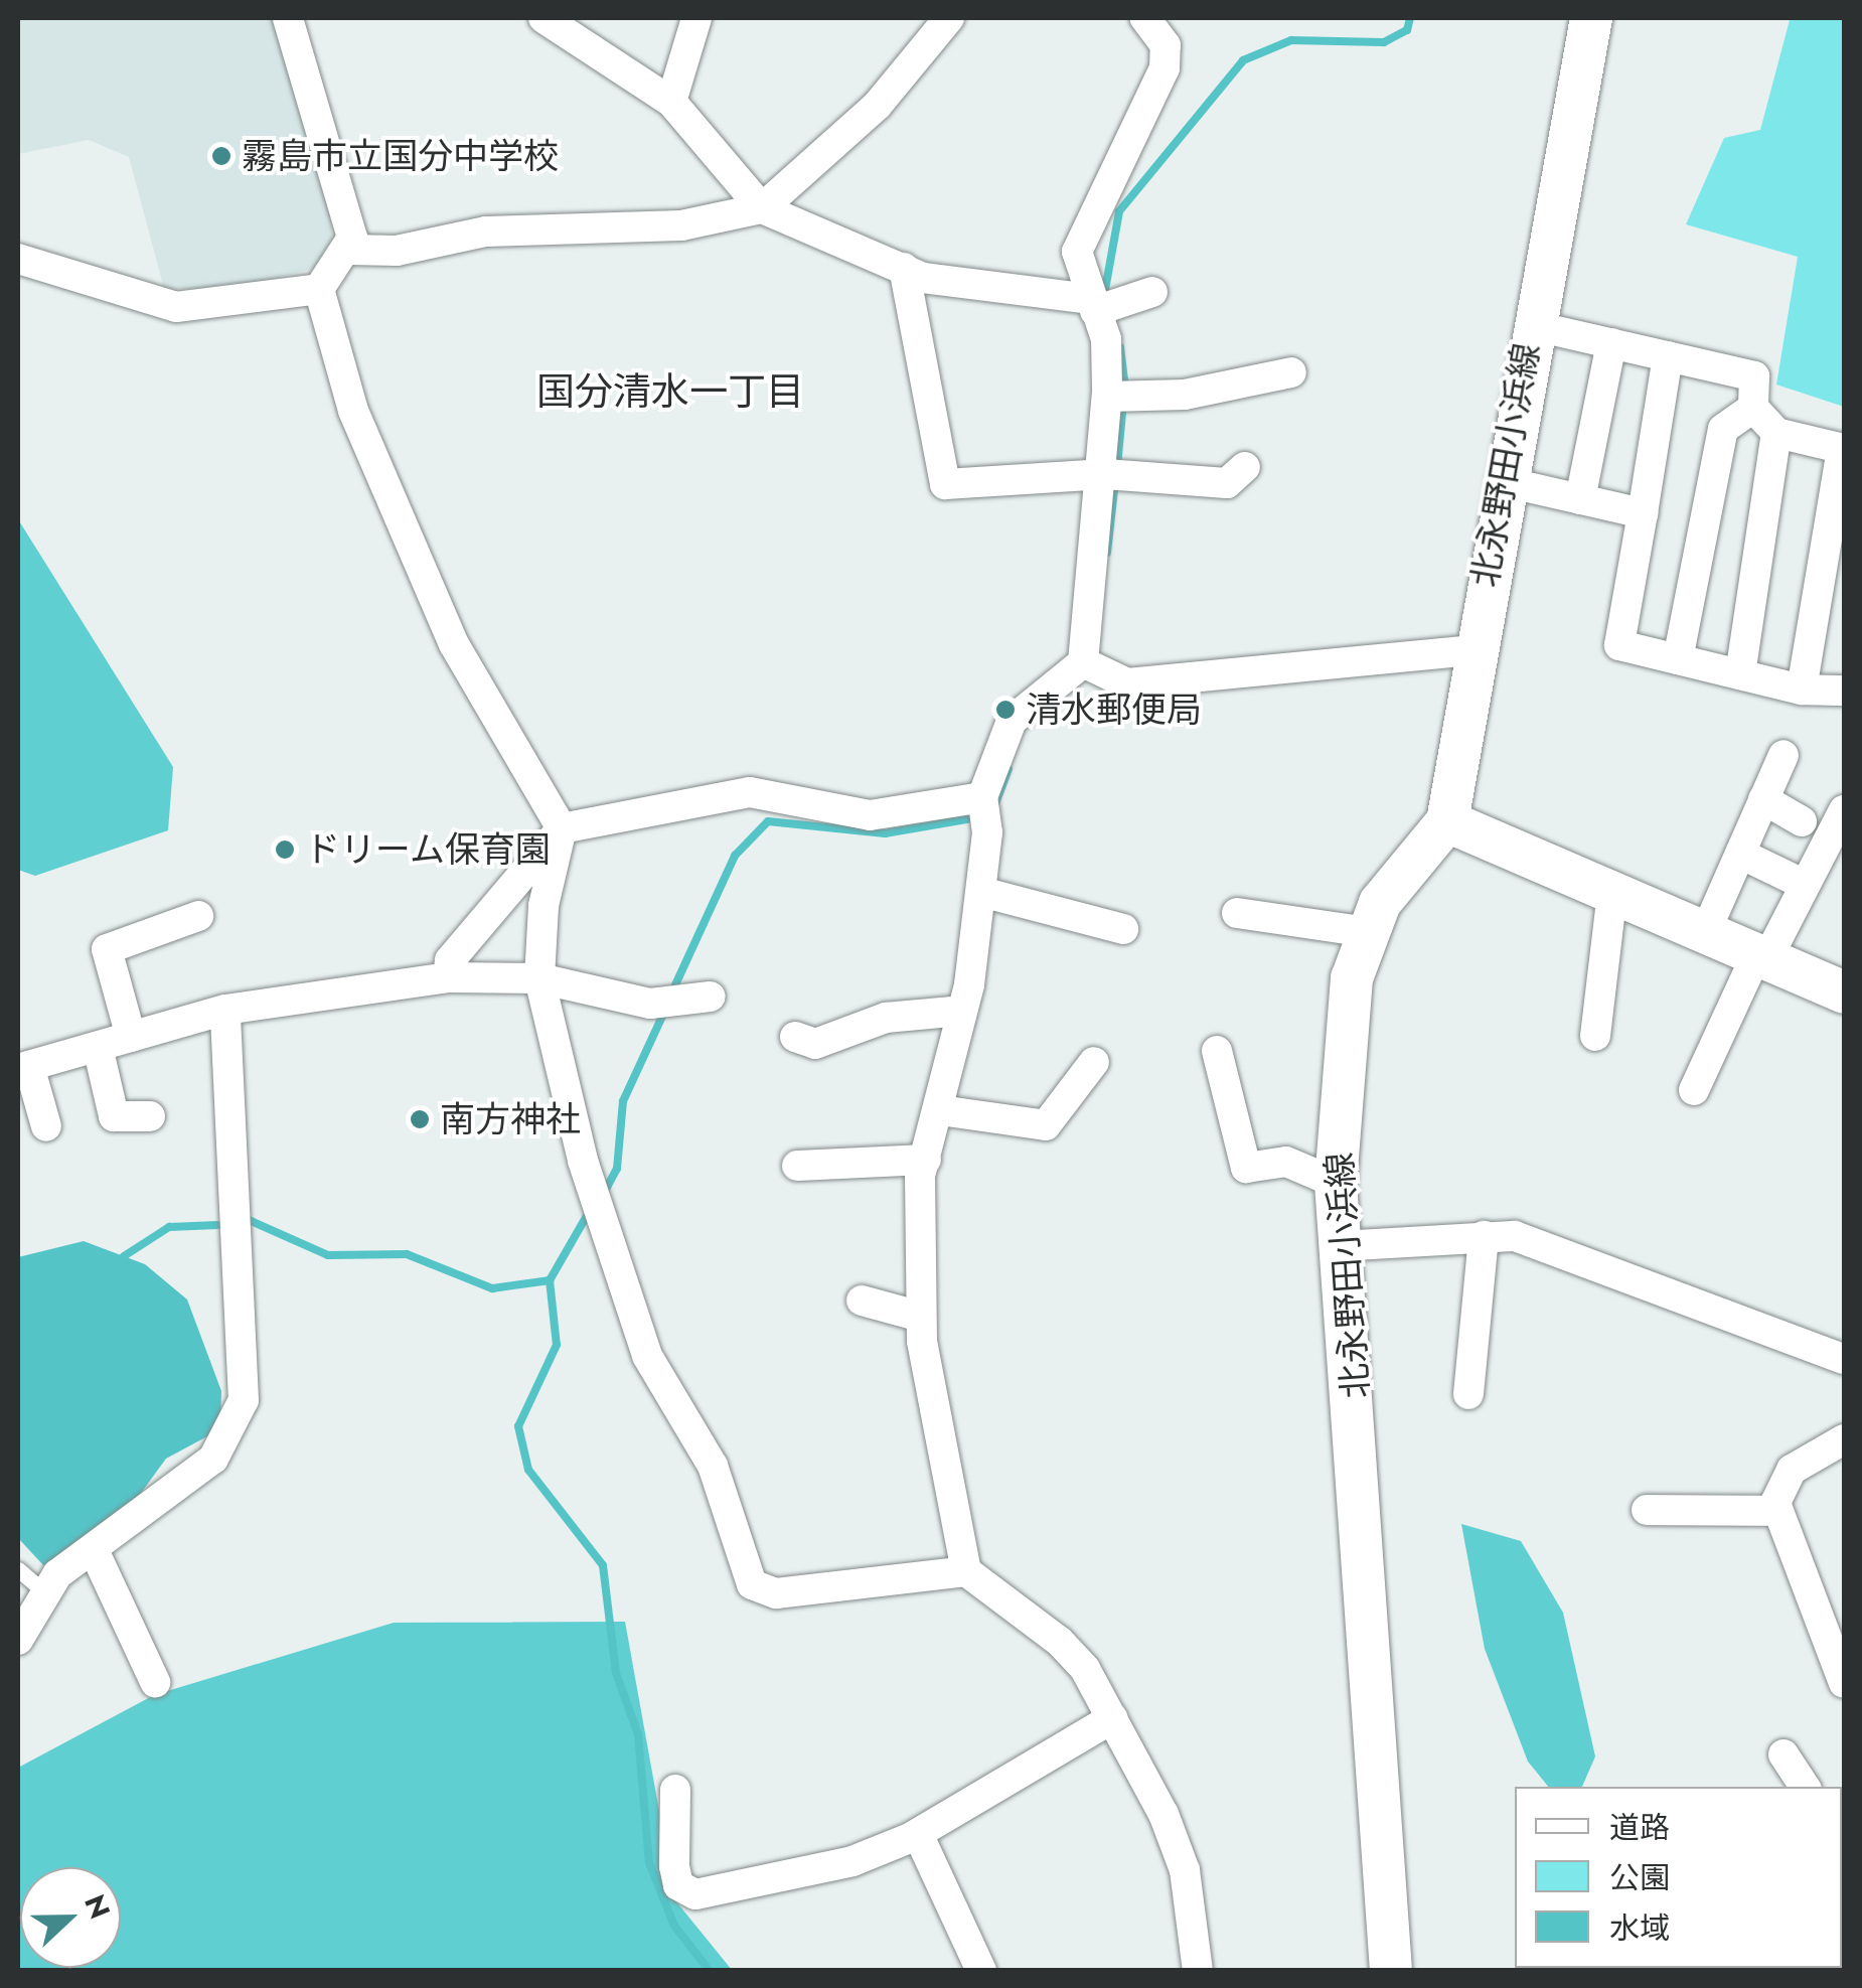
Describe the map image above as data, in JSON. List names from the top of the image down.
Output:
{
  "streets": {
    "main road": ["北永野田小浜線"]
  },
  "districts": ["国分清水一丁目"],
  "places": [
    "霧島市立国分中学校",
    "清水郵便局",
    "ドリーム保育園",
    "南方神社"
  ],
  "legend": ["道路", "公園", "水域"],
  "north": "right"
}
